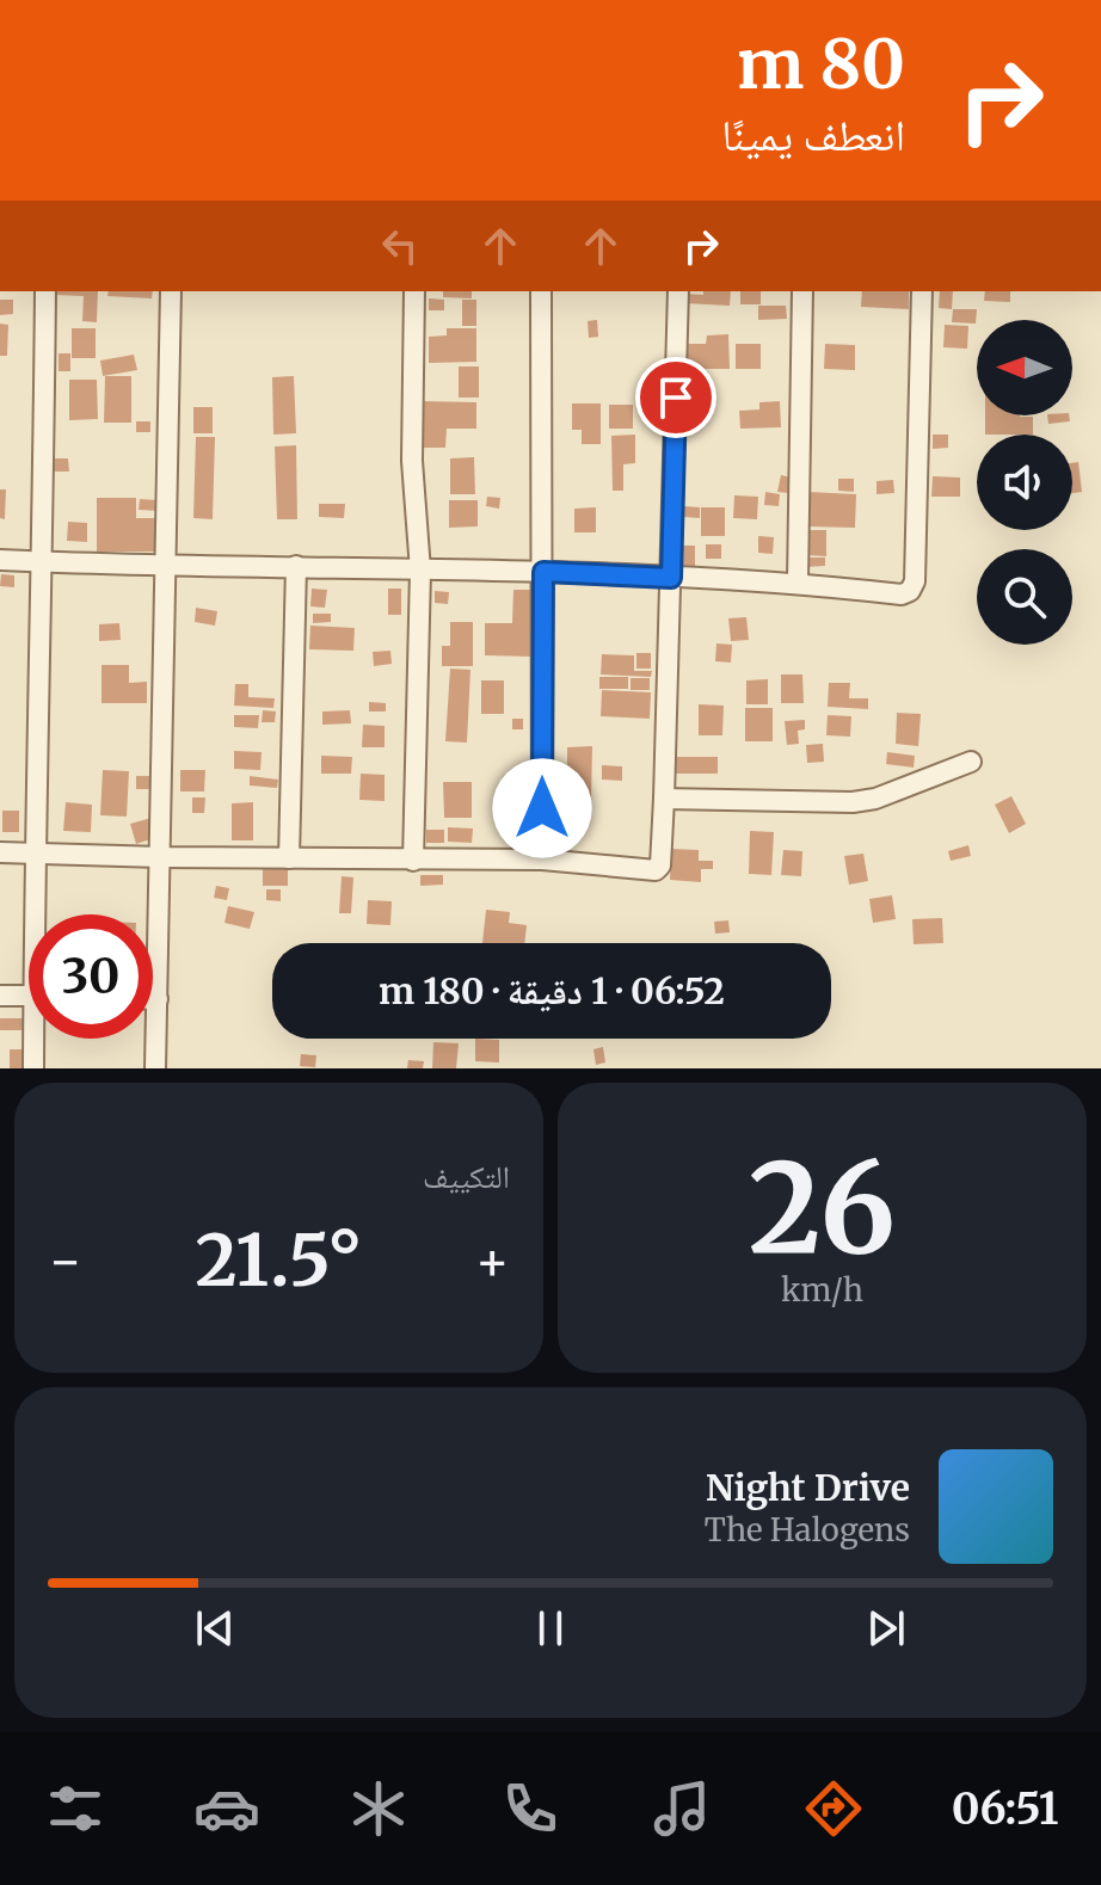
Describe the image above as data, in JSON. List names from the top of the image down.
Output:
{
  "north": "left",
  "page": {
    "turn": ["80 m", "انعطف يمينًا"],
    "limit": "30",
    "trip": "06:52 · 1 دقيقة · 180 m",
    "tile": [
      ["26", "km/h"],
      "التكييف"
    ],
    "heat": ["−", "21.5°", "+"],
    "song": ["Night Drive", "The Halogens"],
    "tabs": "06:51"
  }
}
